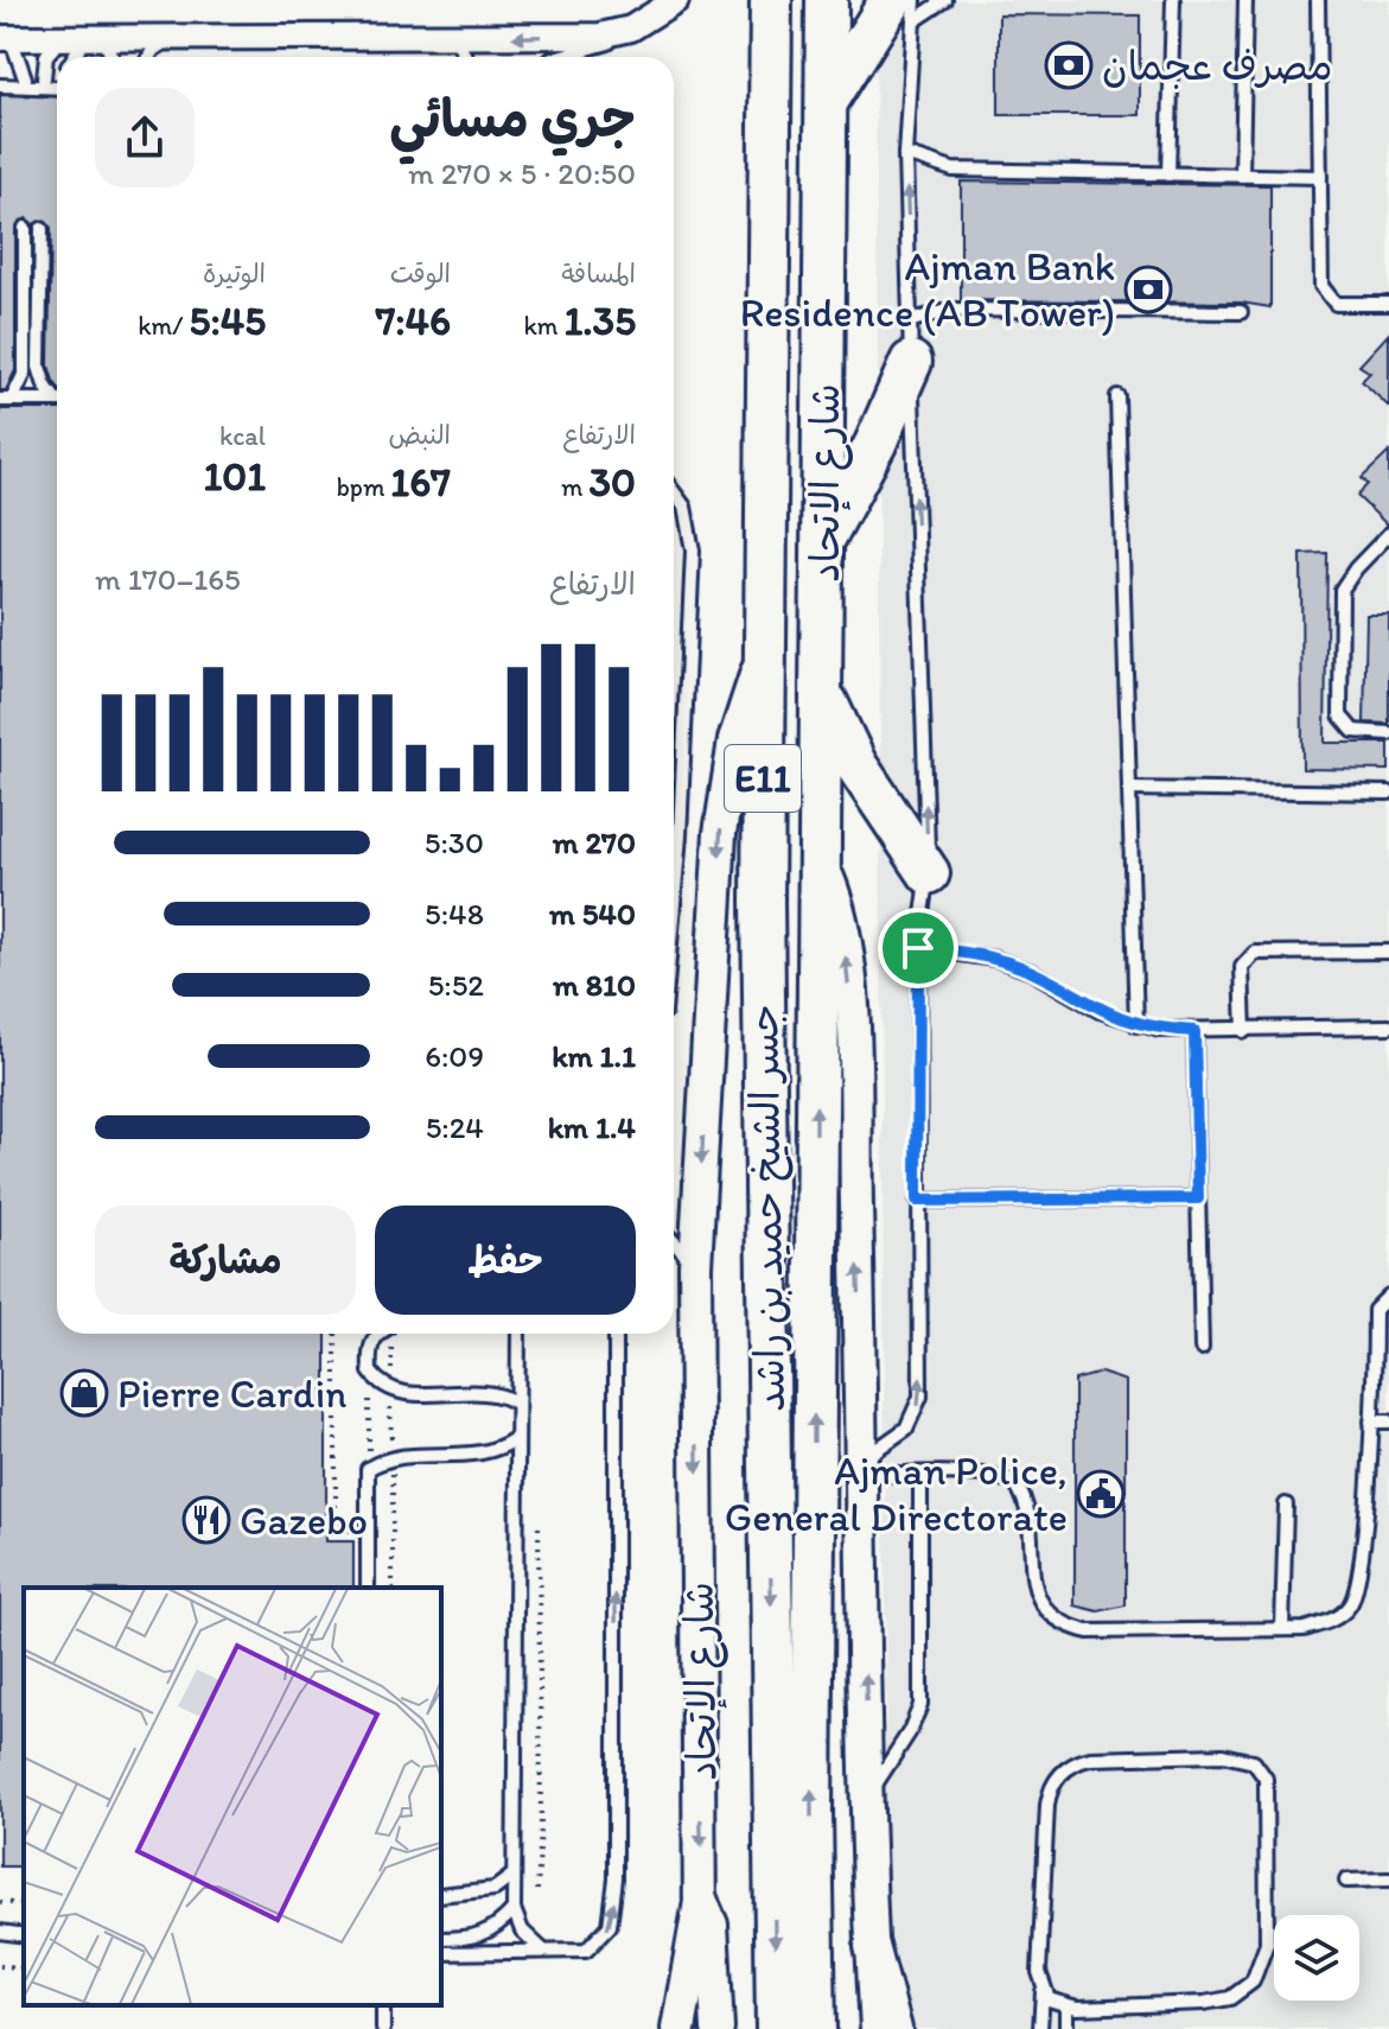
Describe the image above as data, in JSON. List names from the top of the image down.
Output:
{
  "streets": {
    "highway": ["شارع الإتحاد", "E11", "جسر الشيخ حميد بن راشد"]
  },
  "crossings": [
    ["شارع الإتحاد", "جسر الشيخ حميد بن راشد"]
  ],
  "places": {
    "bank": ["مصرف عجمان", "Ajman Bank Residence (AB Tower)"],
    "shop": ["Pierre Cardin"],
    "public building": ["Ajman Police, General Directorate"],
    "restaurant": ["Gazebo"]
  },
  "page": {
    "heading": ["جري مسائي", "20:50 · 5 × 270 m"],
    "stats": [
      ["المسافة", "1.35 km"],
      ["الوقت", "7:46"],
      ["الوتيرة", "5:45 /km"],
      ["الارتفاع", "30 m"],
      ["النبض", "167 bpm"],
      ["kcal", "101"]
    ],
    "chart": ["الارتفاع", "165–170 m"],
    "list": [
      {
        "name": "270 m",
        "note": "5:30"
      },
      {
        "name": "540 m",
        "note": "5:48"
      },
      {
        "name": "810 m",
        "note": "5:52"
      },
      {
        "name": "1.1 km",
        "note": "6:09"
      },
      {
        "name": "1.4 km",
        "note": "5:24"
      }
    ],
    "buttons": ["حفظ", "مشاركة"]
  }
}
